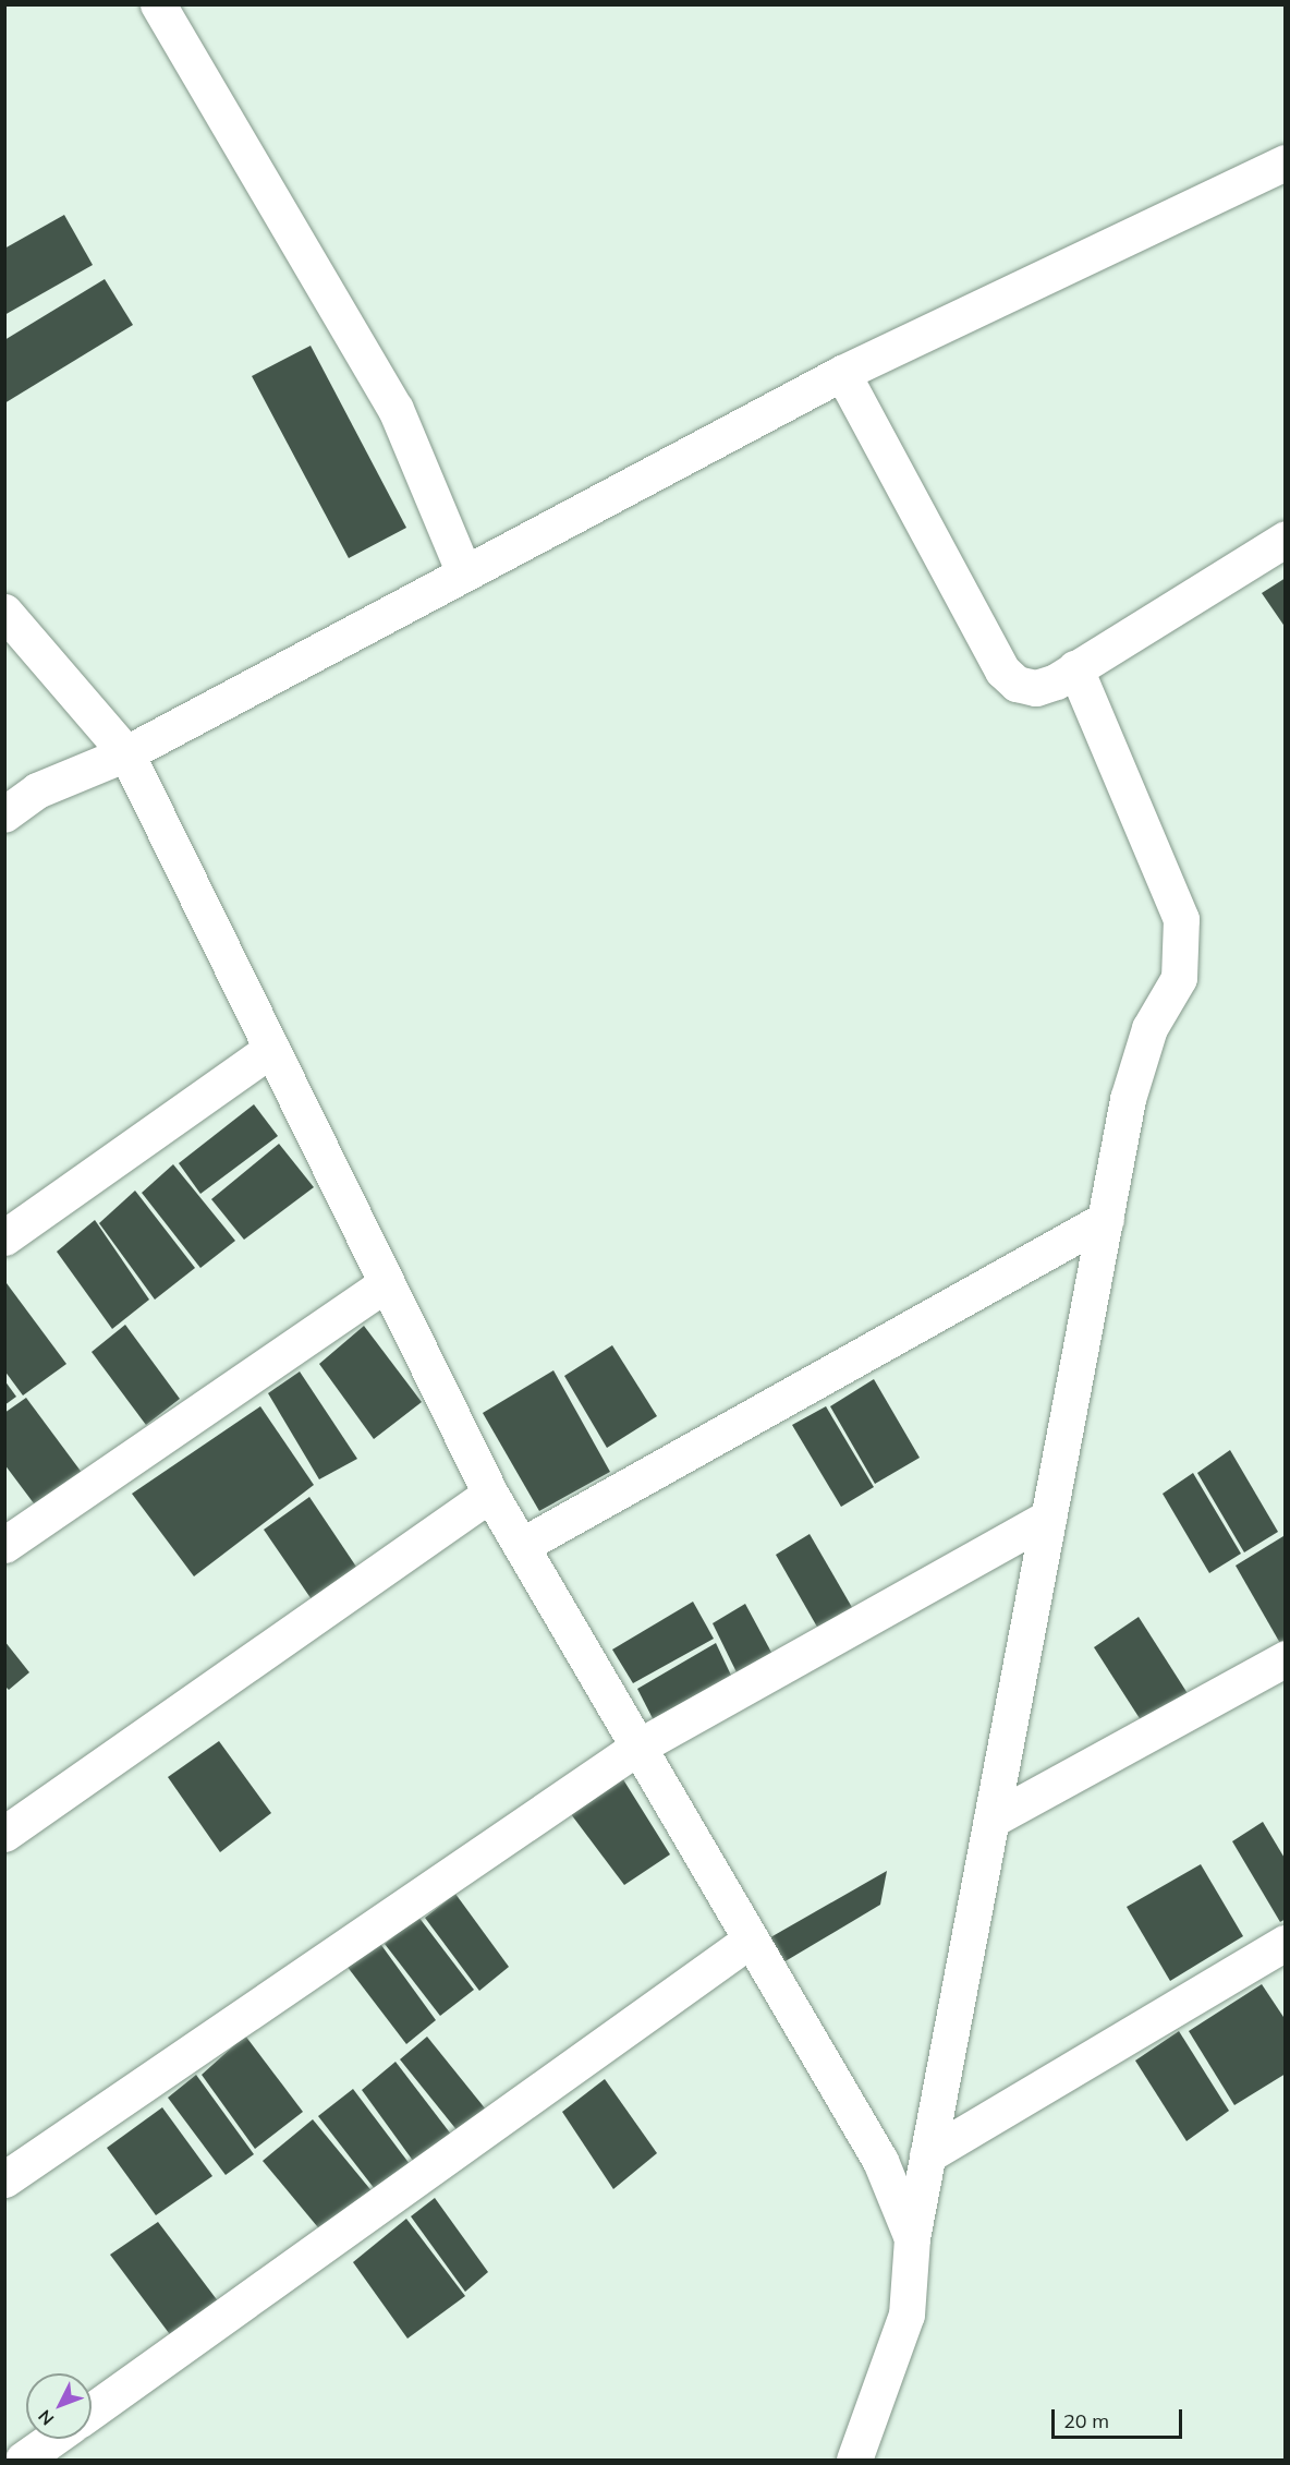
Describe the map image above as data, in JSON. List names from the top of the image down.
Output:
{
  "scale_bar": "20 m",
  "north": "bottom left"
}
